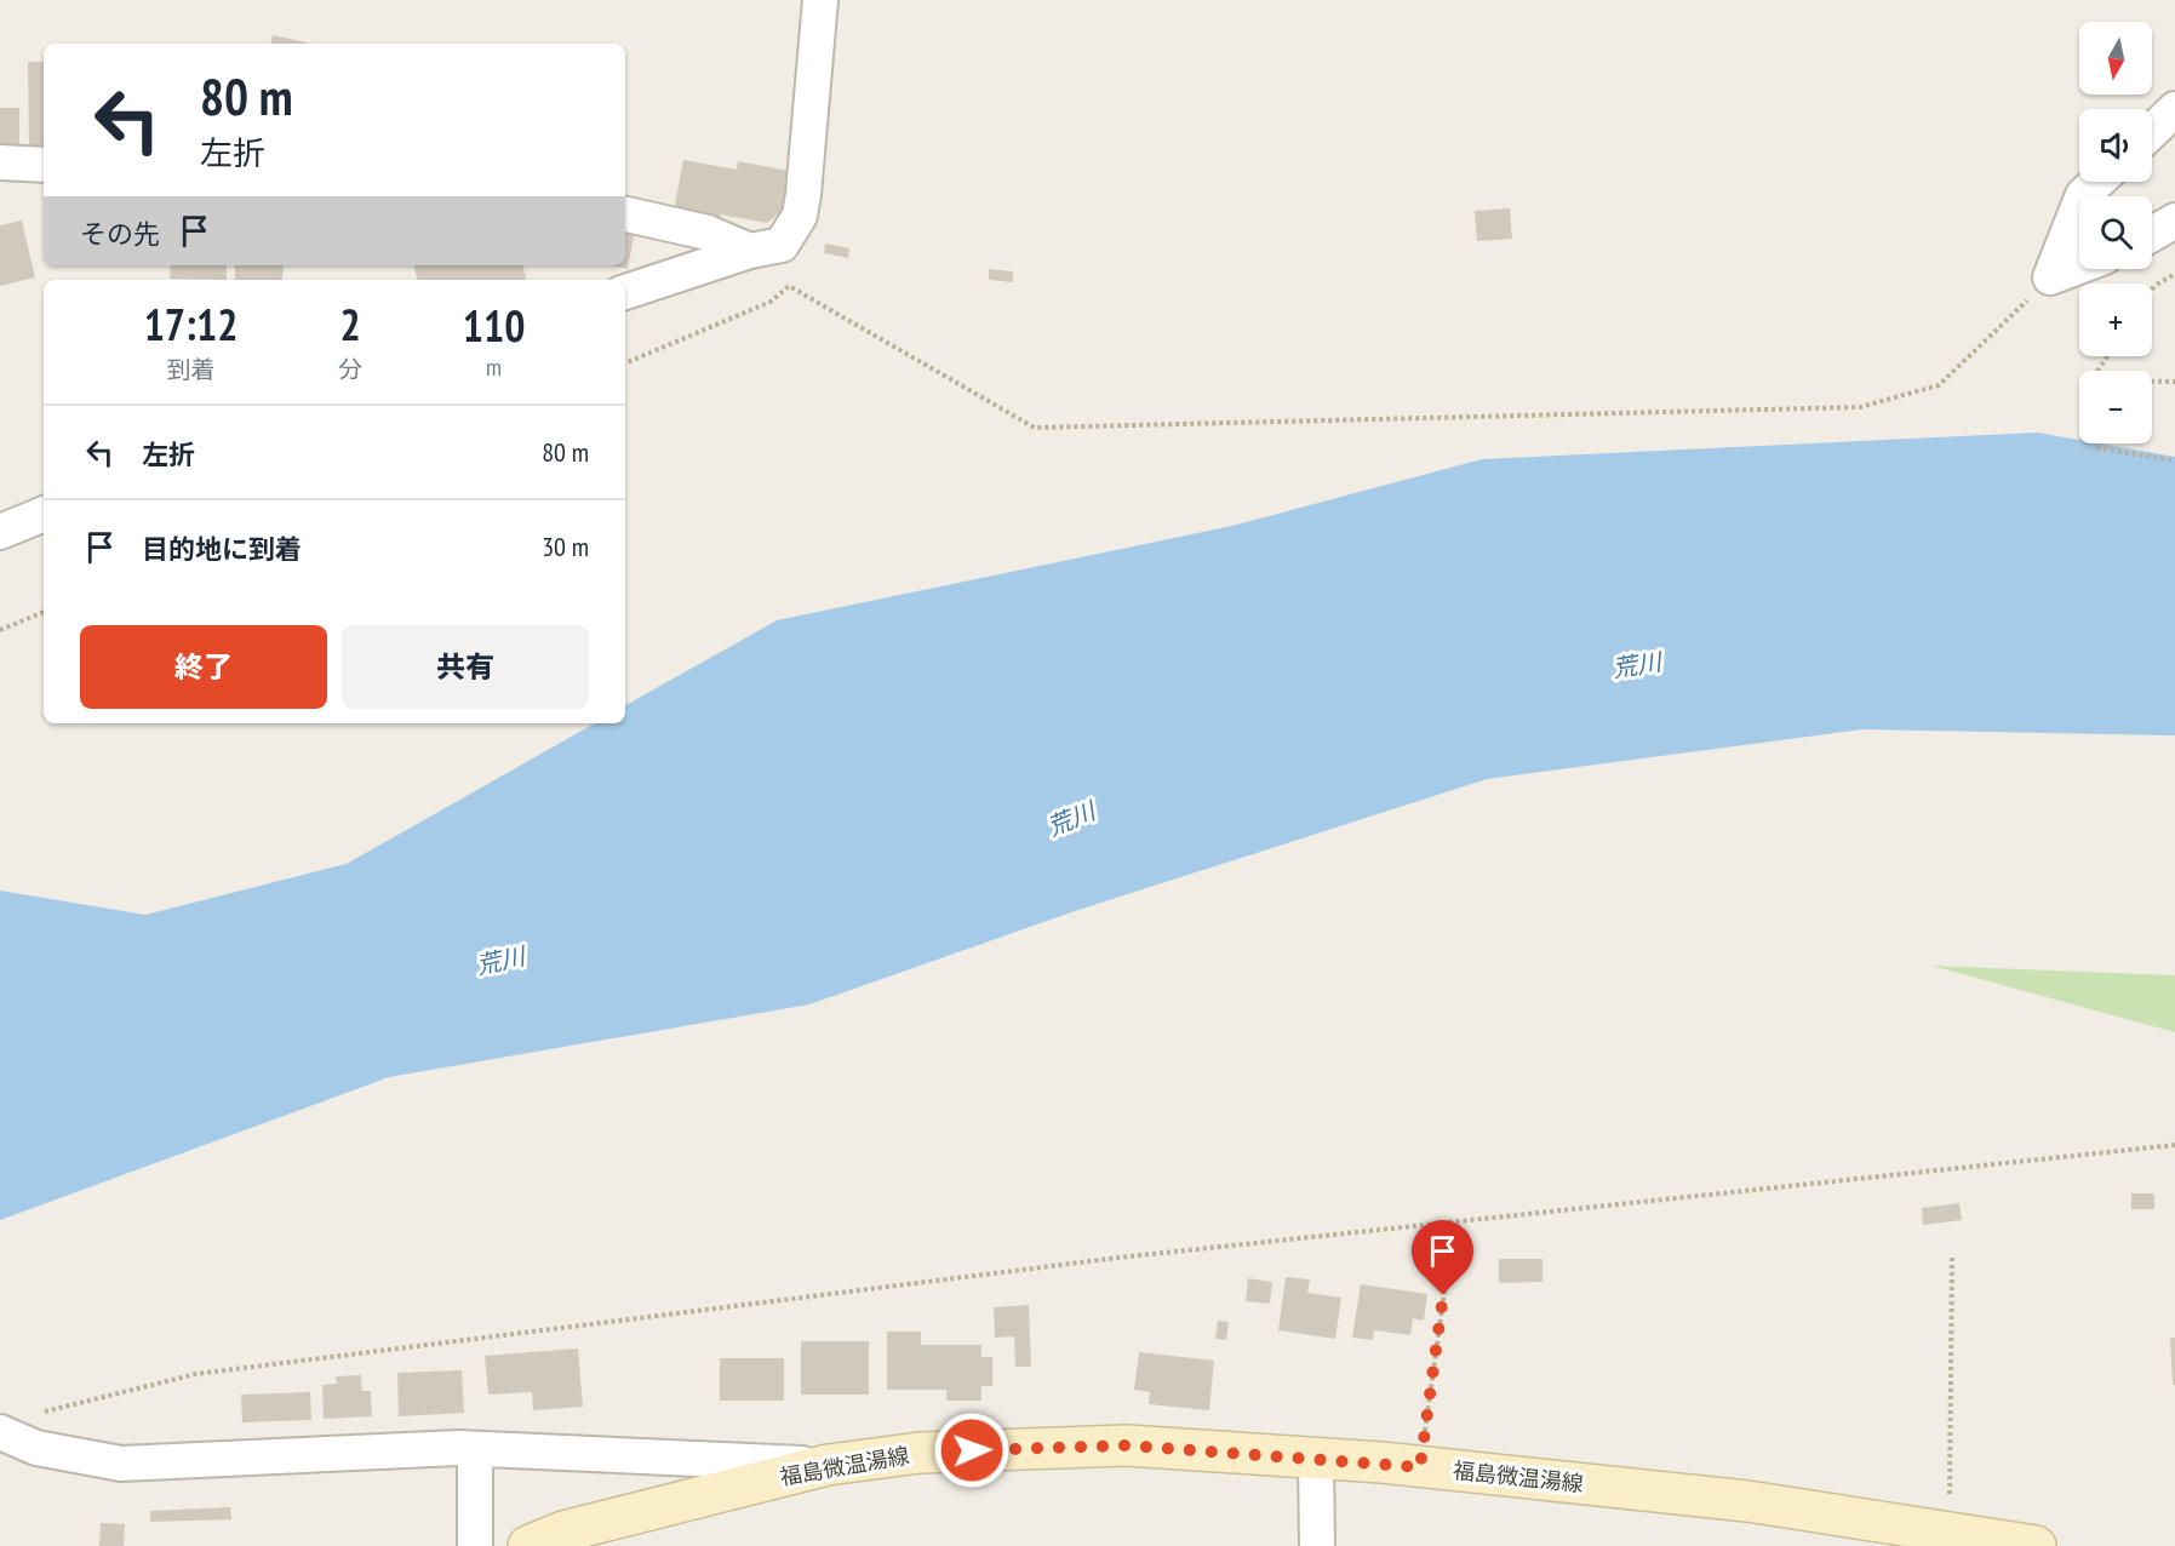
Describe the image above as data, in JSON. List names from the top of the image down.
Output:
{
  "streets": {
    "main road": ["福島微温湯線"]
  },
  "water": ["荒川"],
  "north": "bottom",
  "page": {
    "map_buttons": ["+", "−"],
    "turn": ["80 m", "左折"],
    "then": "その先",
    "eta": [
      "17:12",
      "到着",
      "2",
      "分",
      "110",
      "m"
    ],
    "list": [
      {
        "name": "左折",
        "value": "80 m"
      },
      {
        "name": "目的地に到着",
        "value": "30 m"
      }
    ],
    "buttons": ["終了", "共有"]
  }
}
